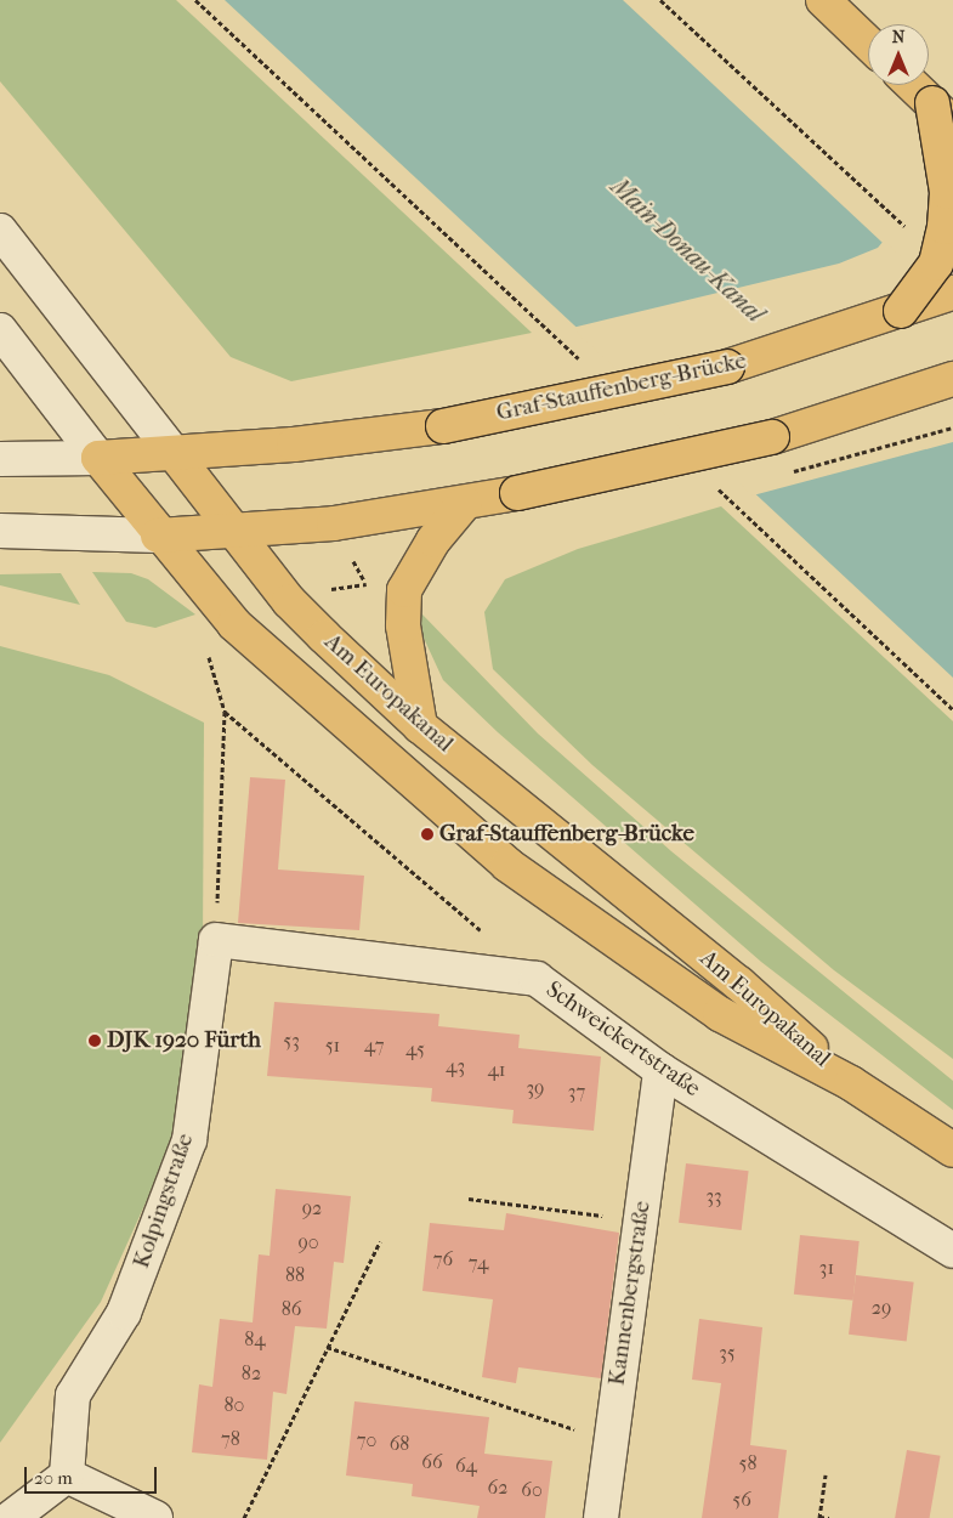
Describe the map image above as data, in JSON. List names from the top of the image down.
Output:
{
  "streets": {
    "main road": ["Graf-Stauffenberg-Brücke", "Am Europakanal"],
    "street": ["Schweickertstraße", "Kolpingstraße", "Kannenbergstraße"]
  },
  "crossings": [
    ["Graf-Stauffenberg-Brücke", "Am Europakanal"],
    ["Schweickertstraße", "Kolpingstraße"],
    ["Schweickertstraße", "Kannenbergstraße"]
  ],
  "water": ["Main-Donau-Kanal"],
  "places": ["Graf-Stauffenberg-Brücke", "DJK 1920 Fürth"],
  "house_numbers": [
    "53",
    "51",
    "47",
    "45",
    "43",
    "41",
    "39",
    "37",
    "33",
    "92",
    "90",
    "76",
    "74",
    "31",
    "88",
    "29",
    "86",
    "84",
    "35",
    "82",
    "80",
    "78",
    "70",
    "68",
    "66",
    "58",
    "64",
    "62",
    "60",
    "56"
  ],
  "scale_bar": "20 m",
  "north": "top"
}
